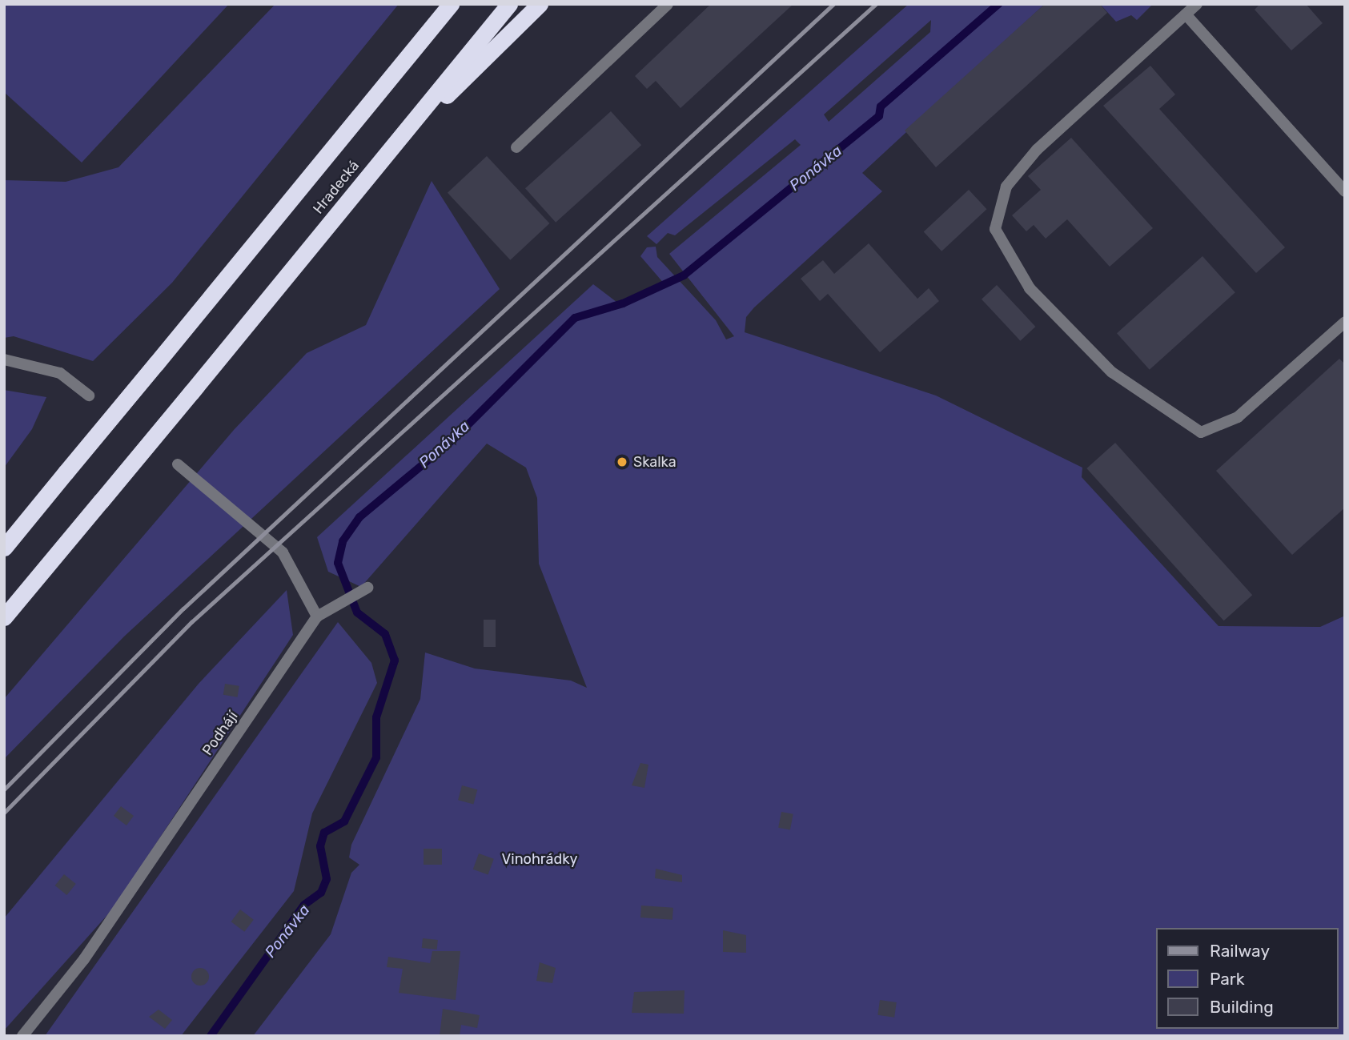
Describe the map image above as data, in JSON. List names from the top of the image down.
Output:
{
  "streets": {
    "highway": ["Hradecká"],
    "lane": ["Podhájí"]
  },
  "water": ["Ponávka"],
  "parks": ["Vinohrádky"],
  "places": ["Skalka"],
  "legend": ["Railway", "Park", "Building"]
}
